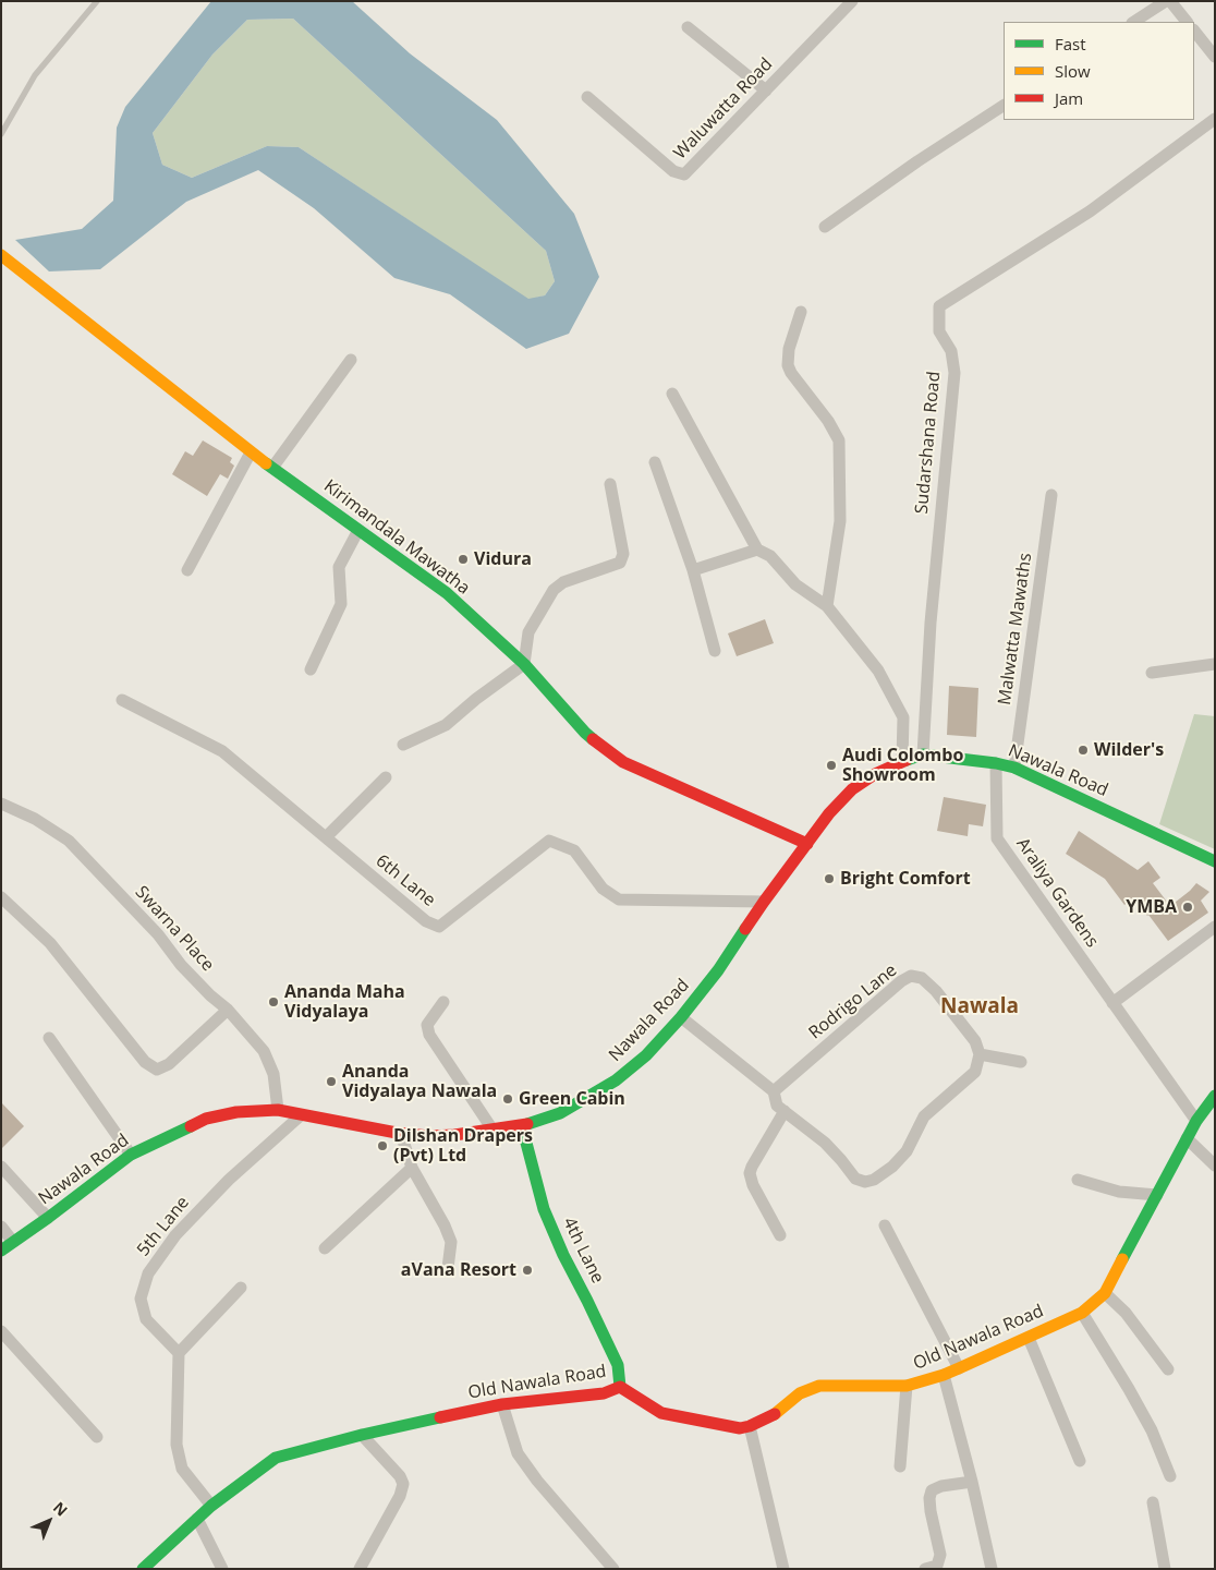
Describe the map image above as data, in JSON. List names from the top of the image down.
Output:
{
  "streets": {
    "main road": [
      "Kirimandala Mawatha",
      "Nawala Road",
      "4th Lane",
      "Old Nawala Road"
    ],
    "street": [
      "Waluwatta Road",
      "Sudarshana Road",
      "Malwatta Mawaths",
      "6th Lane",
      "Araliya Gardens",
      "Swarna Place",
      "Rodrigo Lane",
      "5th Lane"
    ]
  },
  "crossings": [
    ["Sudarshana Road", "Nawala Road"],
    ["Kirimandala Mawatha", "Nawala Road"],
    ["Malwatta Mawaths", "Nawala Road"],
    ["Nawala Road", "6th Lane"],
    ["Nawala Road", "Araliya Gardens"],
    ["Nawala Road", "Swarna Place"],
    ["Nawala Road", "5th Lane"],
    ["Nawala Road", "4th Lane"],
    ["Araliya Gardens", "Old Nawala Road"],
    ["4th Lane", "Old Nawala Road"]
  ],
  "districts": ["Nawala"],
  "places": [
    "Vidura",
    "Wilder's",
    "Audi Colombo Showroom",
    "Bright Comfort",
    "YMBA",
    "Ananda Maha Vidyalaya",
    "Ananda Vidyalaya Nawala",
    "Green Cabin",
    "Dilshan Drapers (Pvt) Ltd",
    "aVana Resort"
  ],
  "legend": ["Fast", "Slow", "Jam"],
  "north": "top right"
}
